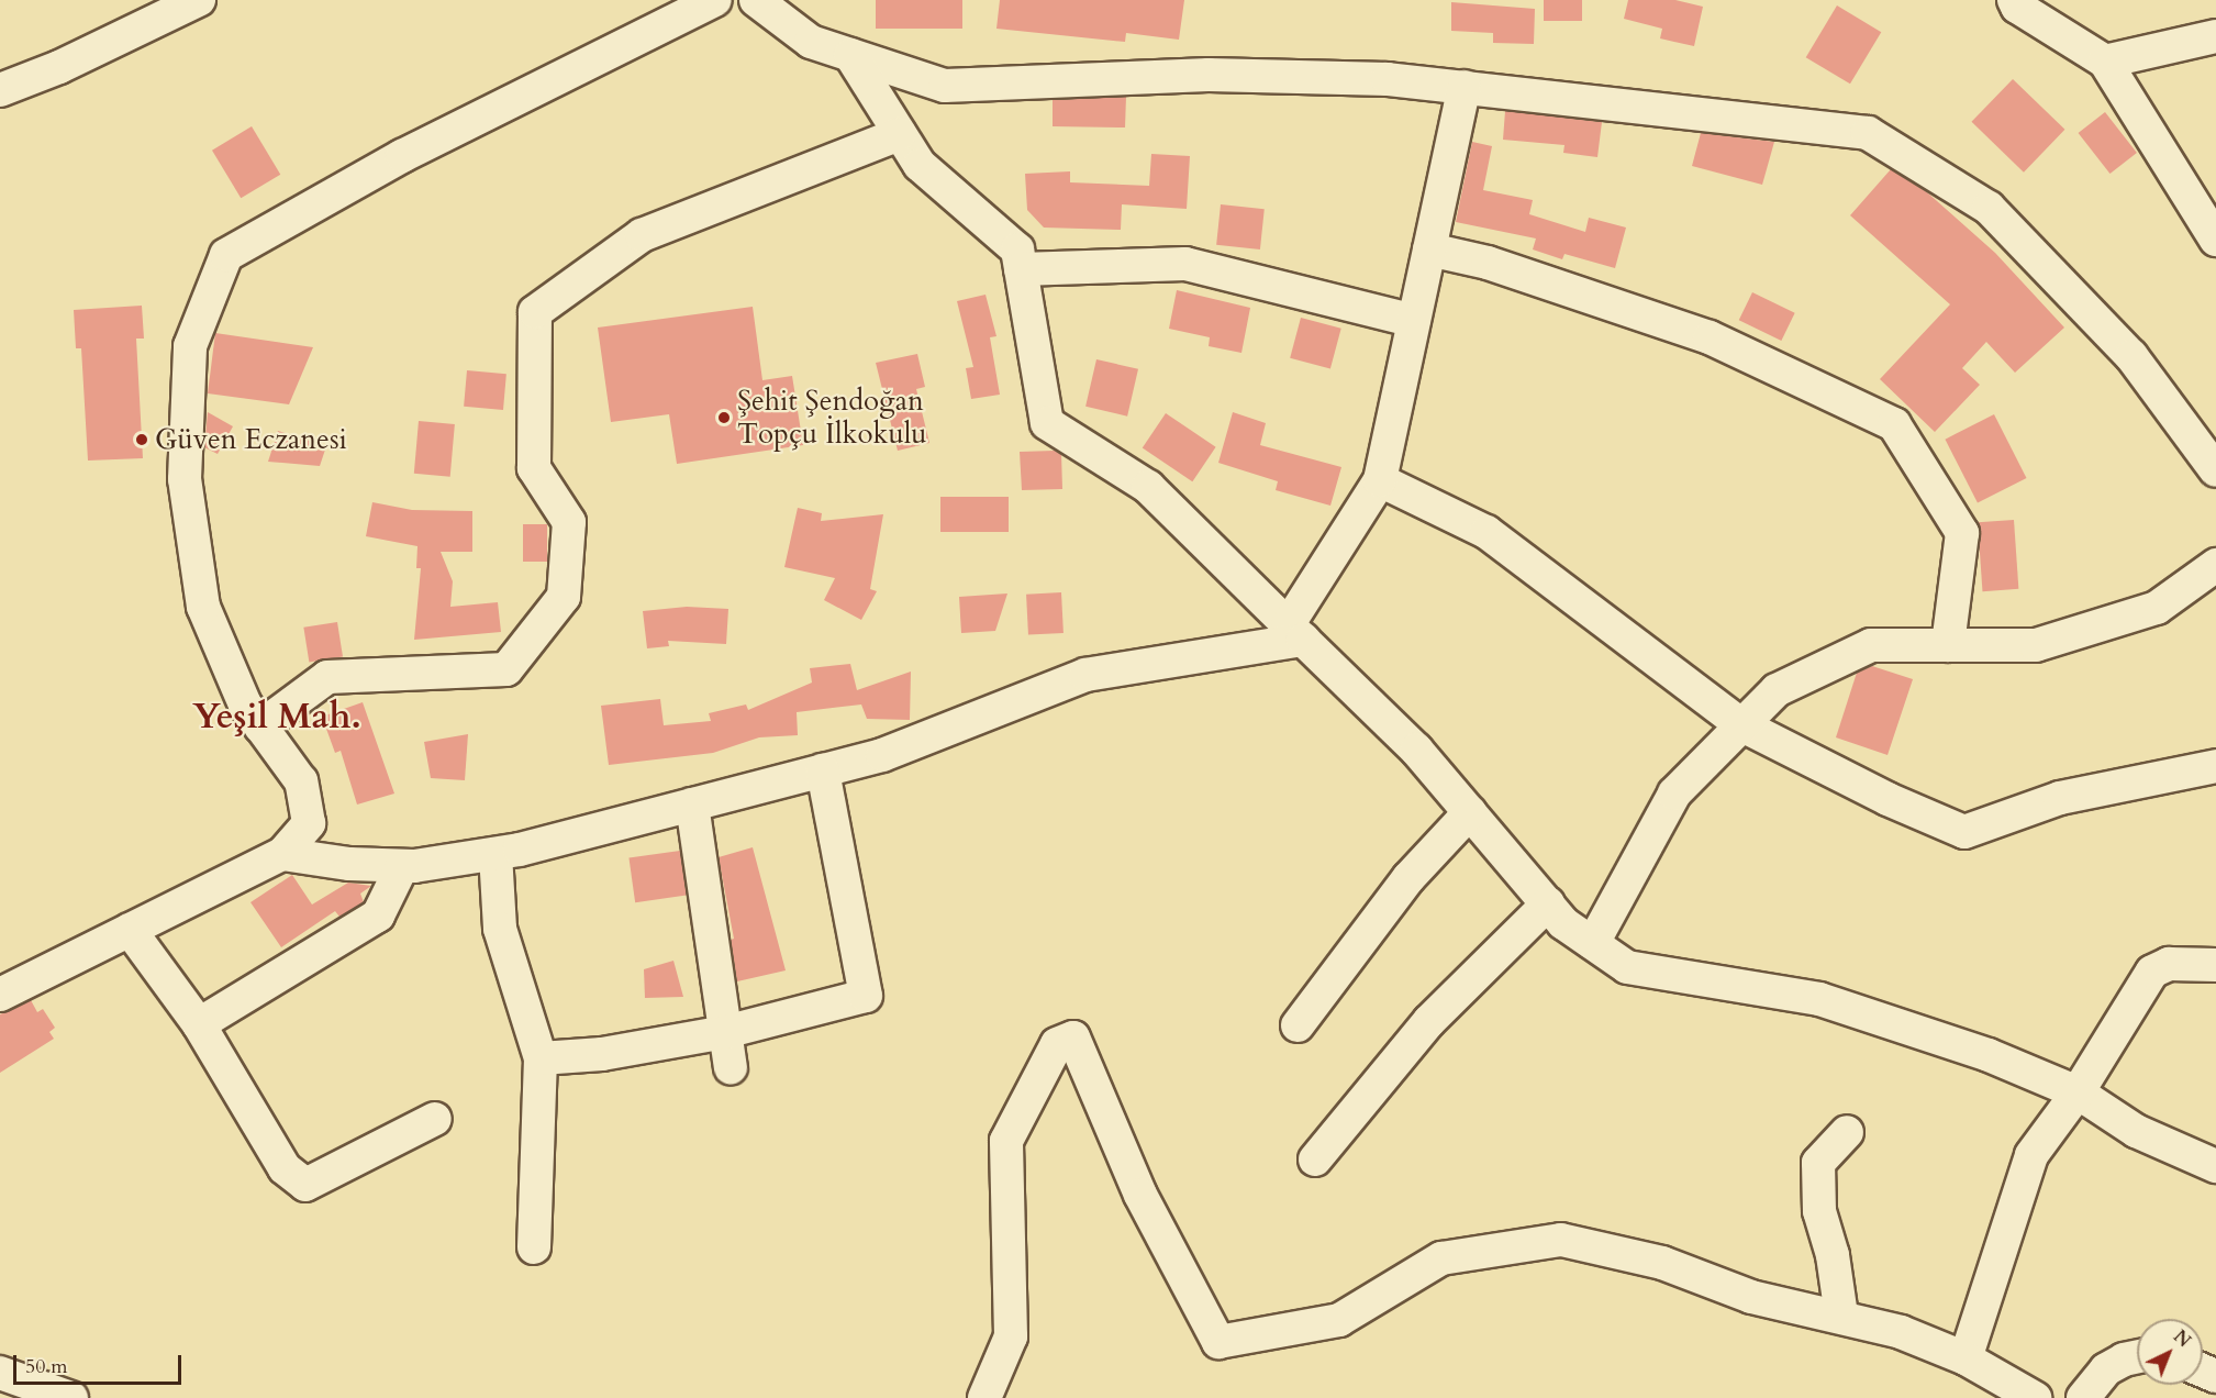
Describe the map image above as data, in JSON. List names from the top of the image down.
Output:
{
  "districts": ["Yeşil Mah."],
  "places": ["Şehit Şendoğan Topçu İlkokulu", "Güven Eczanesi"],
  "scale_bar": "50 m",
  "north": "top right"
}
